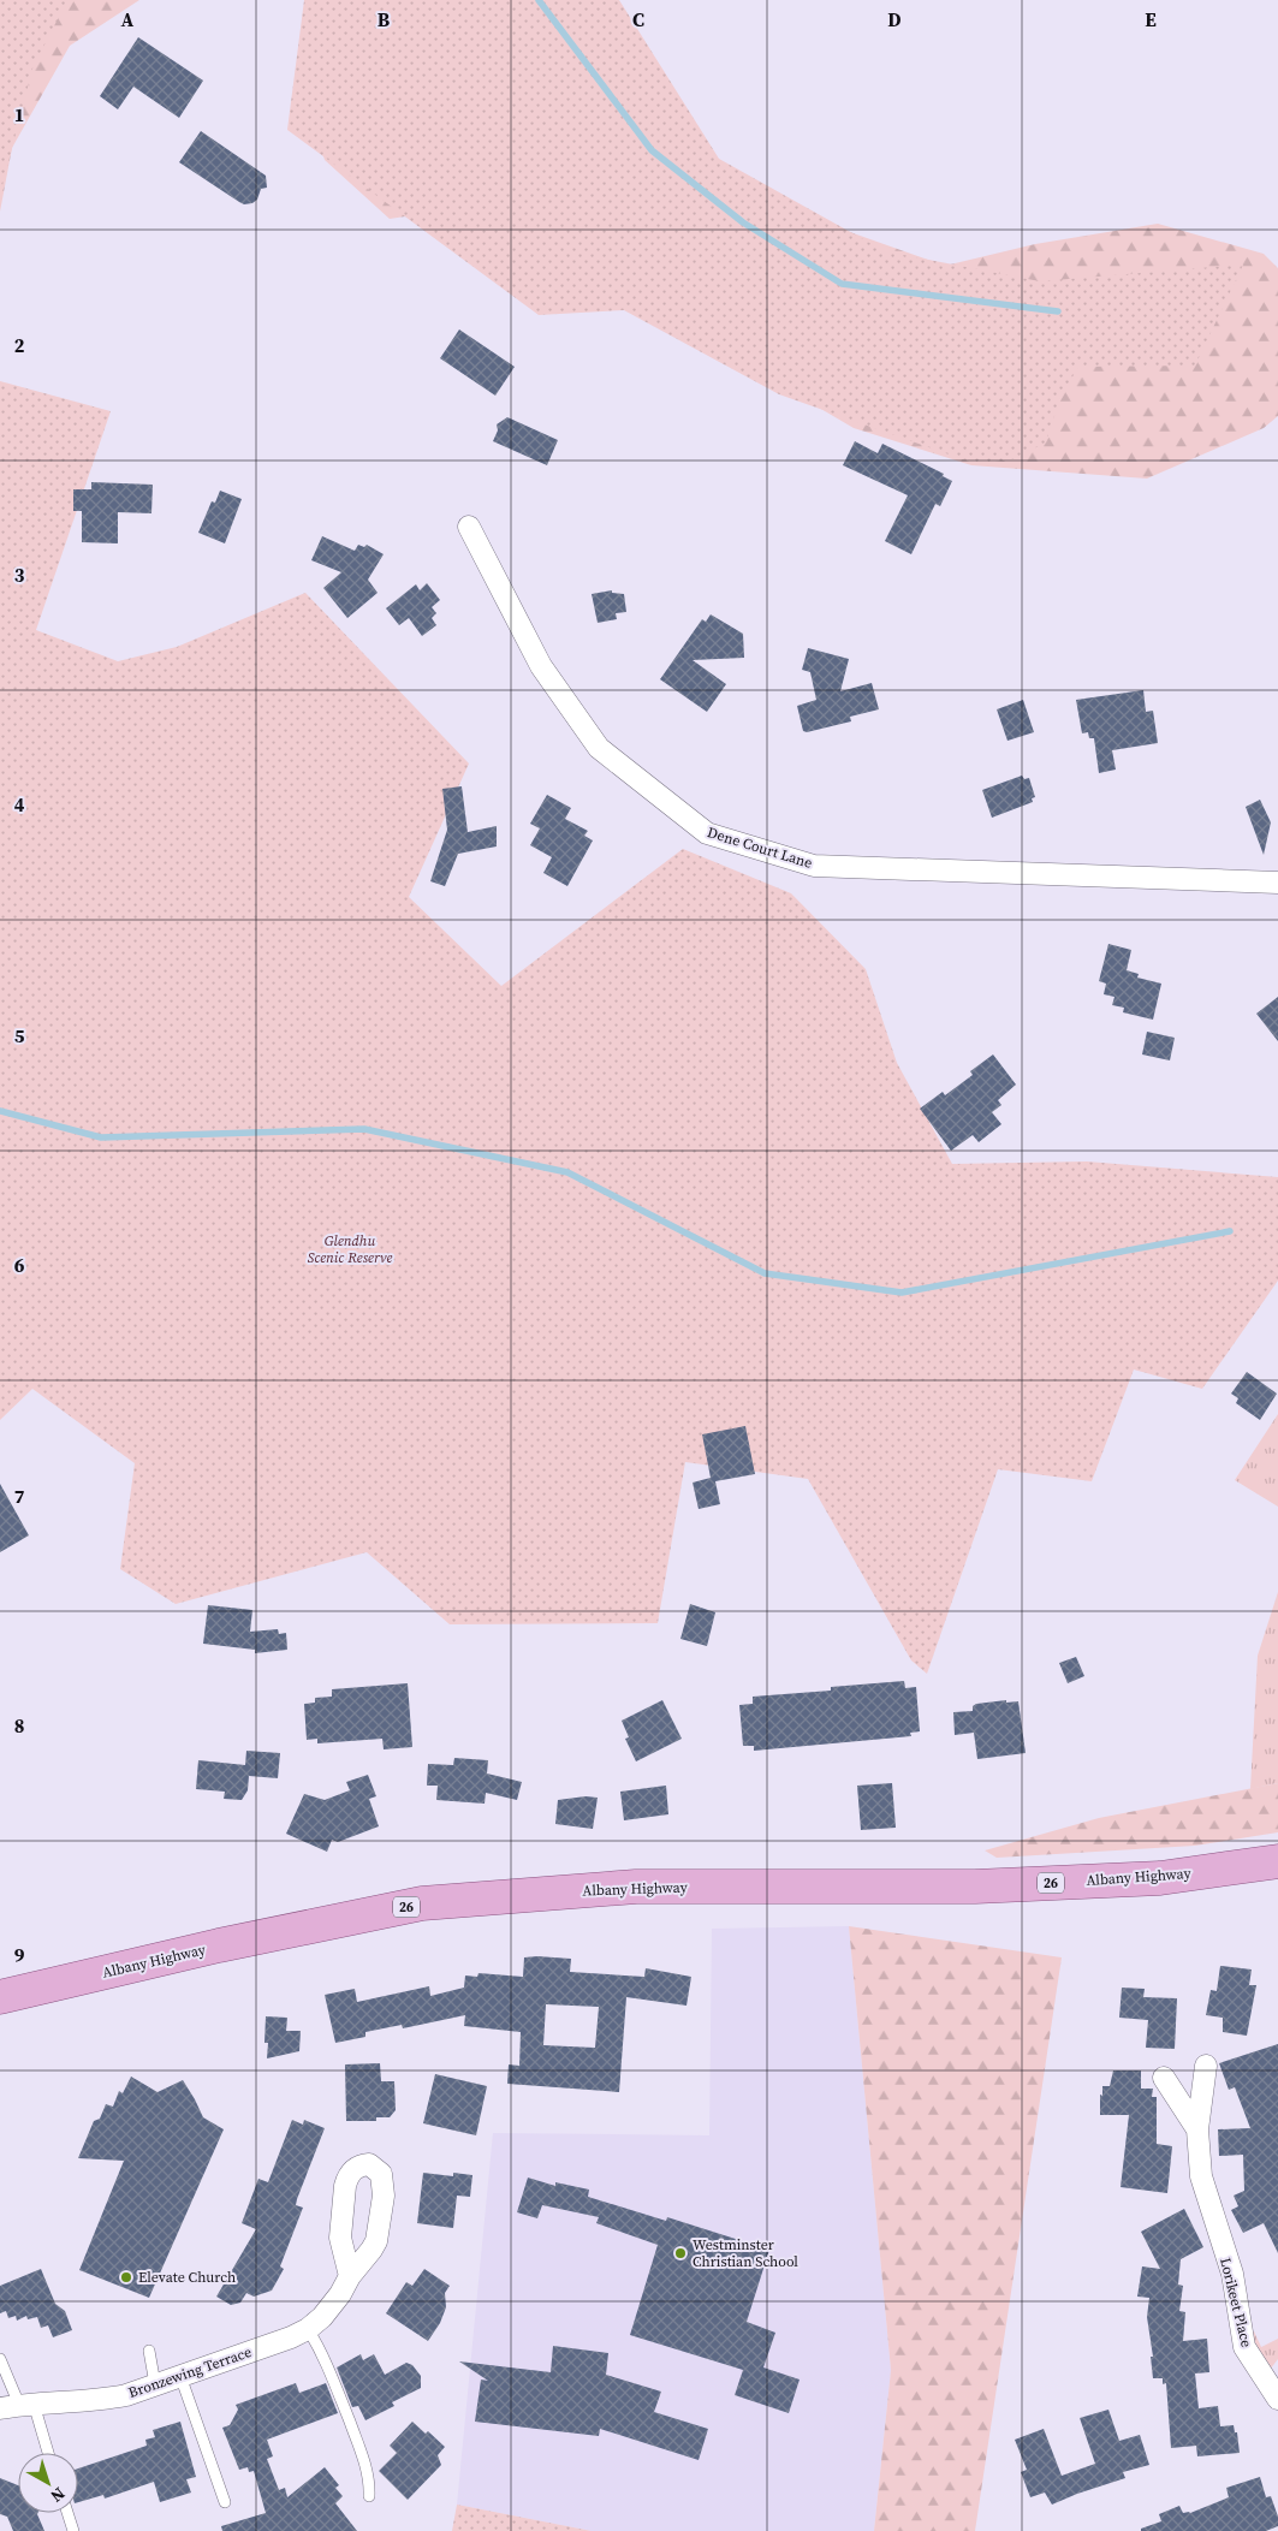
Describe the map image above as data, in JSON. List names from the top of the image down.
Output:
{
  "streets": {
    "main road": ["Albany Highway", "26"],
    "street": ["Dene Court Lane", "Lorikeet Place", "Bronzewing Terrace"]
  },
  "parks": ["Glendhu Scenic Reserve"],
  "places": ["Westminster Christian School", "Elevate Church"],
  "north": "bottom right",
  "grid": {
    "columns": [
      "A",
      "B",
      "C",
      "D",
      "E"
    ],
    "rows": [
      "1",
      "2",
      "3",
      "4",
      "5",
      "6",
      "7",
      "8",
      "9"
    ]
  }
}
